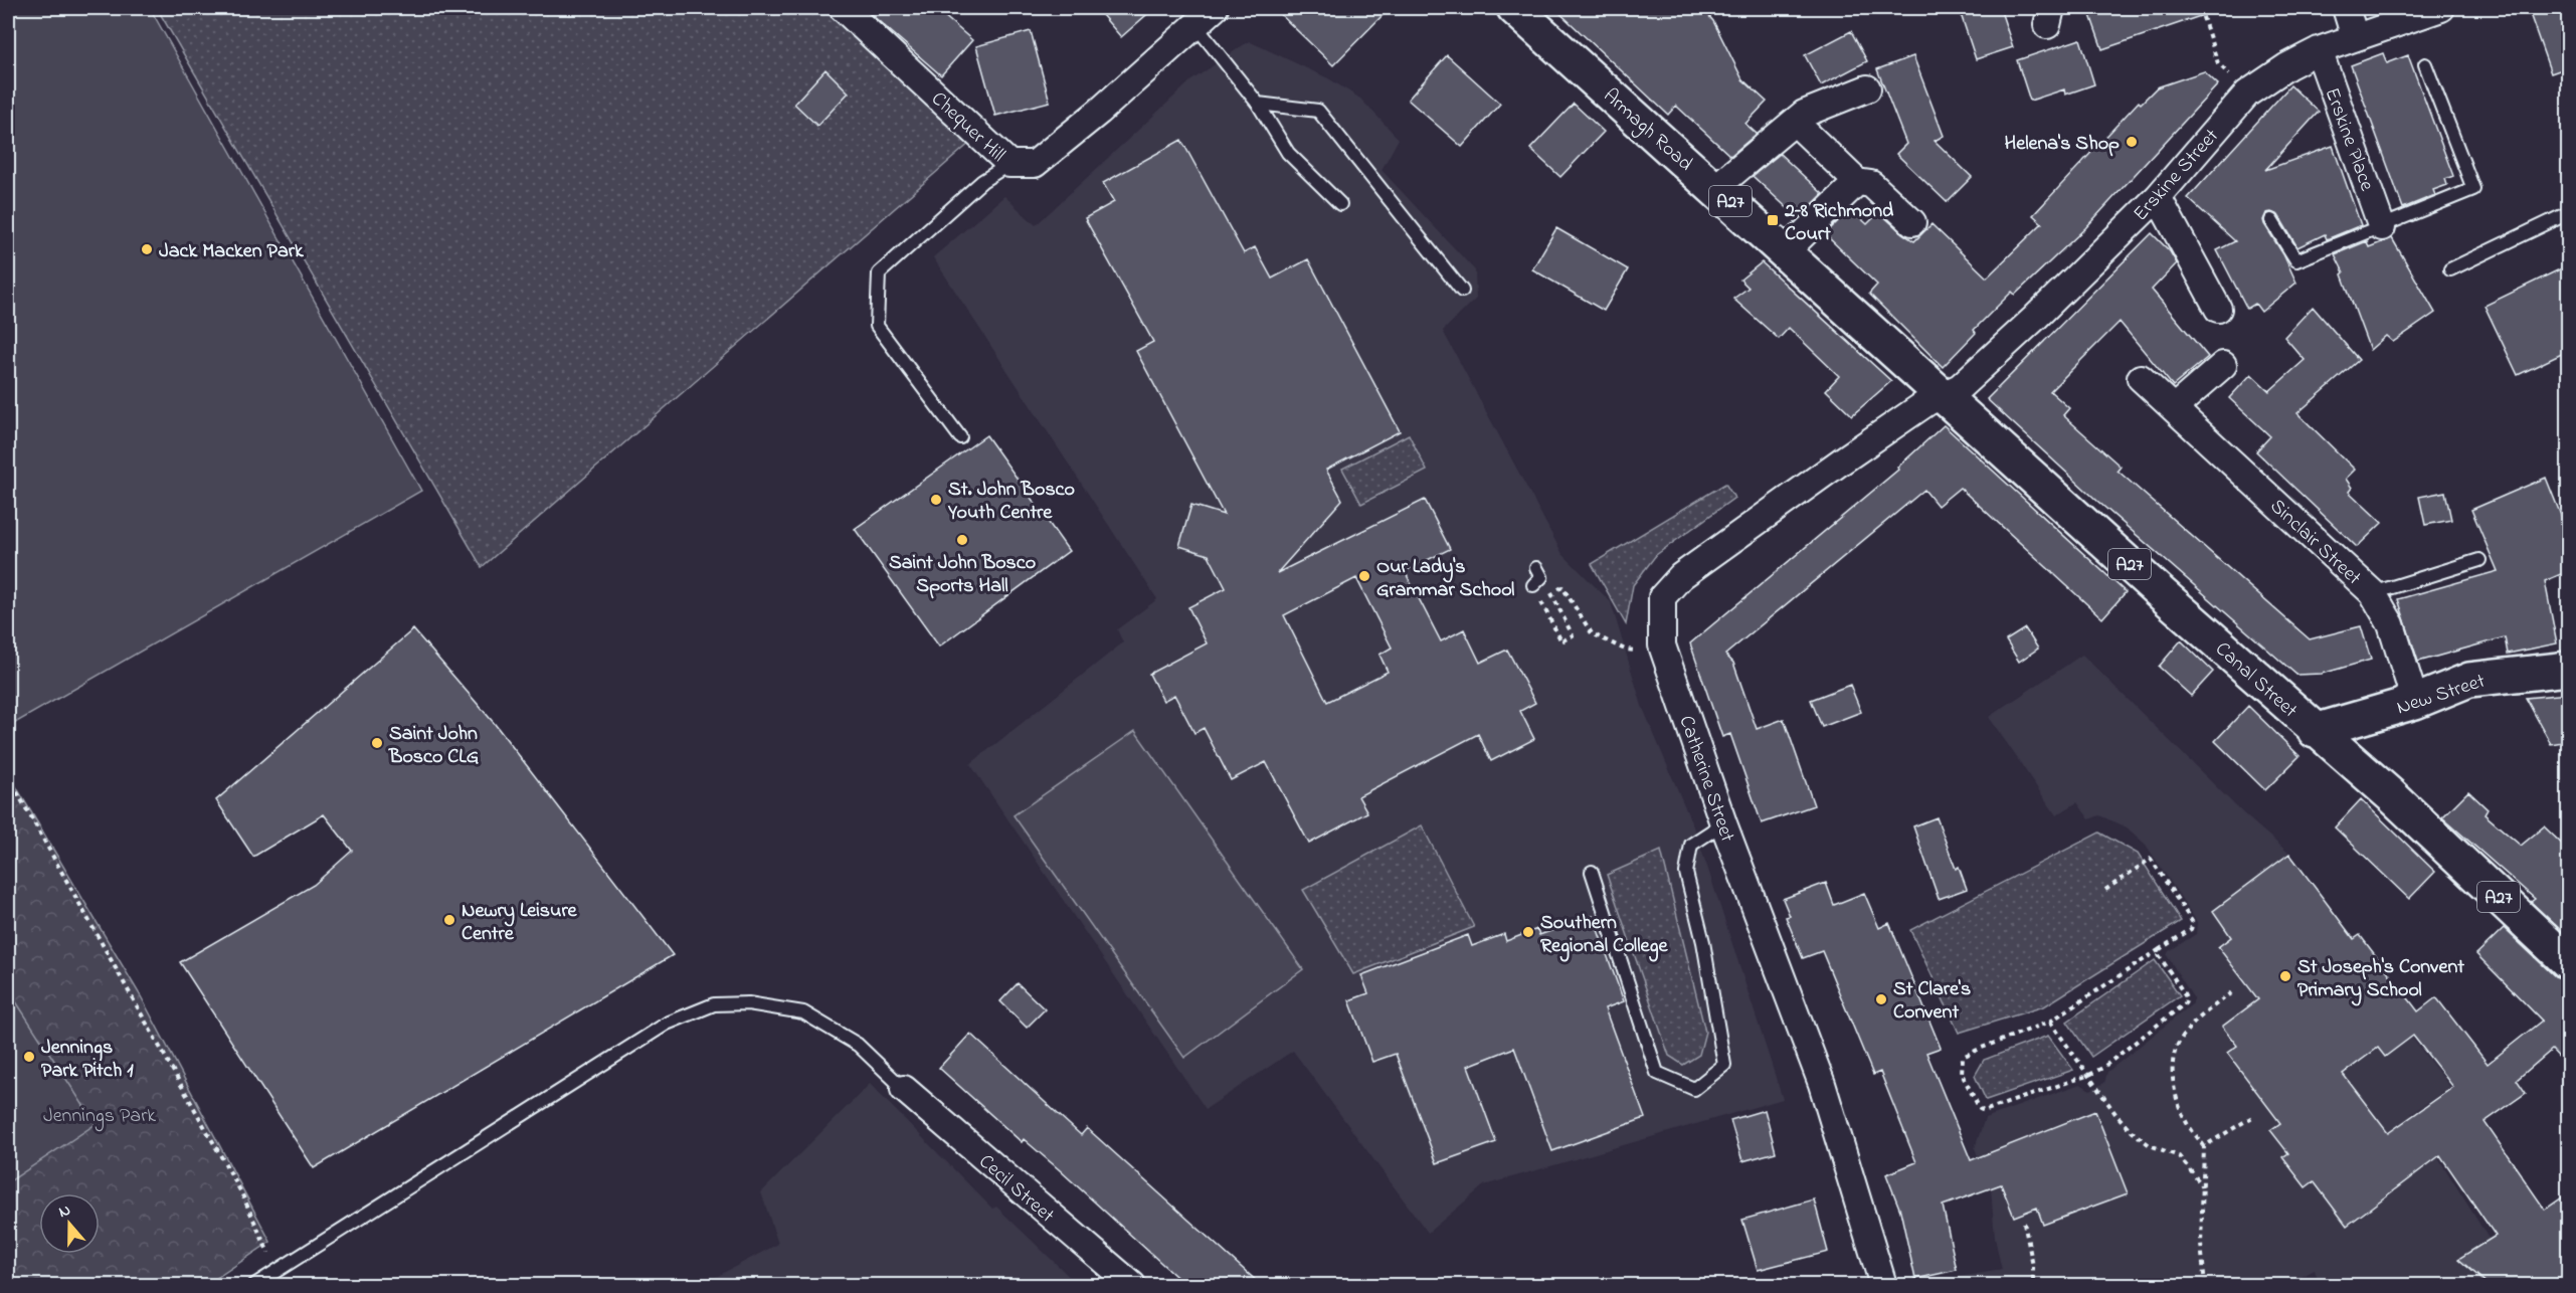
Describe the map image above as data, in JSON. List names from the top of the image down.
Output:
{
  "streets": {
    "main road": [
      "Armagh Road",
      "A27",
      "Canal Street",
      "New Street"
    ],
    "street": [
      "Chequer Hill",
      "Erskine Place",
      "Erskine Street",
      "Sinclair Street",
      "Catherine Street",
      "Cecil Street"
    ]
  },
  "crossings": [
    ["Armagh Road", "Erskine Street"],
    ["Armagh Road", "Canal Street"],
    ["Armagh Road", "Catherine Street"],
    ["Erskine Place", "Erskine Street"],
    ["Erskine Street", "Canal Street"],
    ["Erskine Street", "Catherine Street"],
    ["Sinclair Street", "New Street"],
    ["Canal Street", "New Street"],
    ["Canal Street", "Catherine Street"]
  ],
  "parks": ["Jennings Park"],
  "places": {
    "other": [
      "Helena's Shop",
      "Jack Macken Park",
      "St. John Bosco Youth Centre",
      "Saint John Bosco Sports Hall",
      "Our Lady's Grammar School",
      "Saint John Bosco CLG",
      "Newry Leisure Centre",
      "Southern Regional College",
      "St Joseph's Convent Primary School",
      "St Clare's Convent",
      "Jennings Park Pitch 1"
    ],
    "transit": ["2–8 Richmond Court"]
  },
  "north": "top"
}
